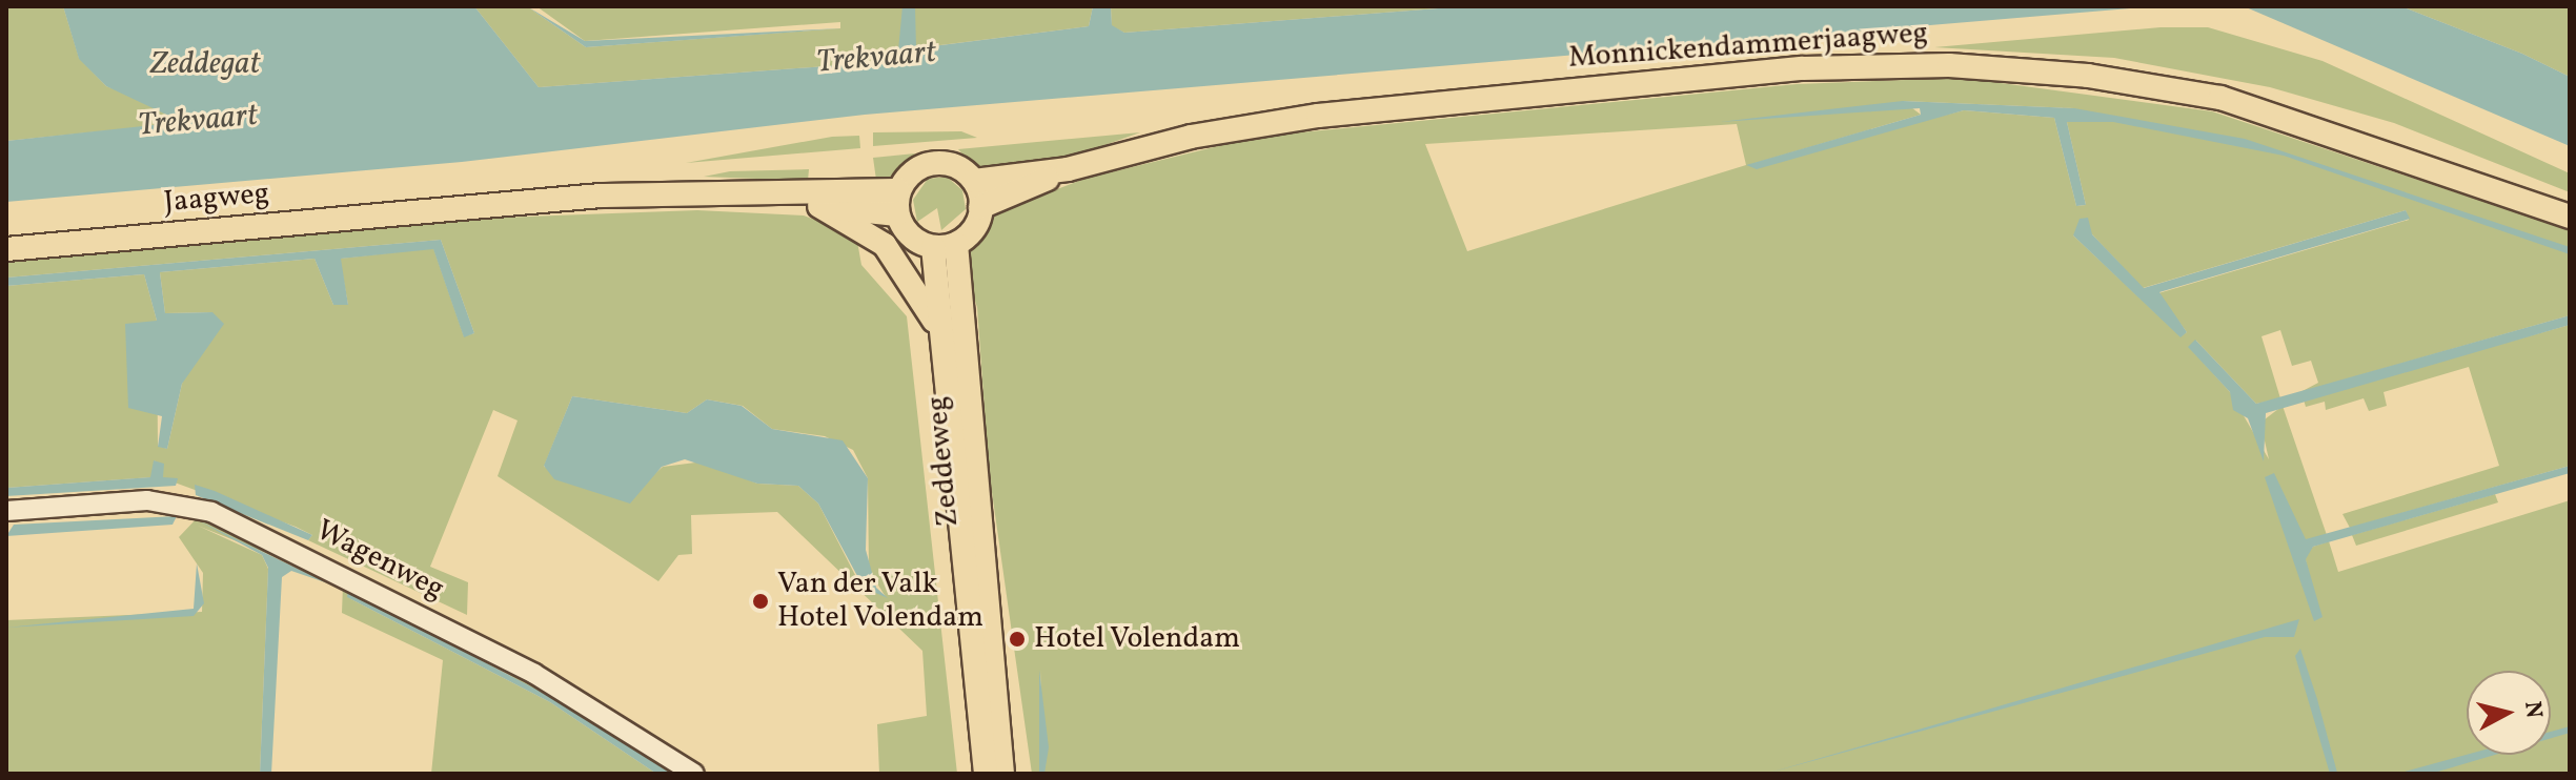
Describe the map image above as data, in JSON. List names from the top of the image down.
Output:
{
  "streets": {
    "main road": ["Monnickendammerjaagweg", "Jaagweg", "Zeddeweg"],
    "street": ["Wagenweg"]
  },
  "crossings": [
    ["Monnickendammerjaagweg", "Zeddeweg"]
  ],
  "water": ["Trekvaart", "Zeddegat"],
  "places": ["Van der Valk Hotel Volendam", "Hotel Volendam"],
  "north": "right"
}
